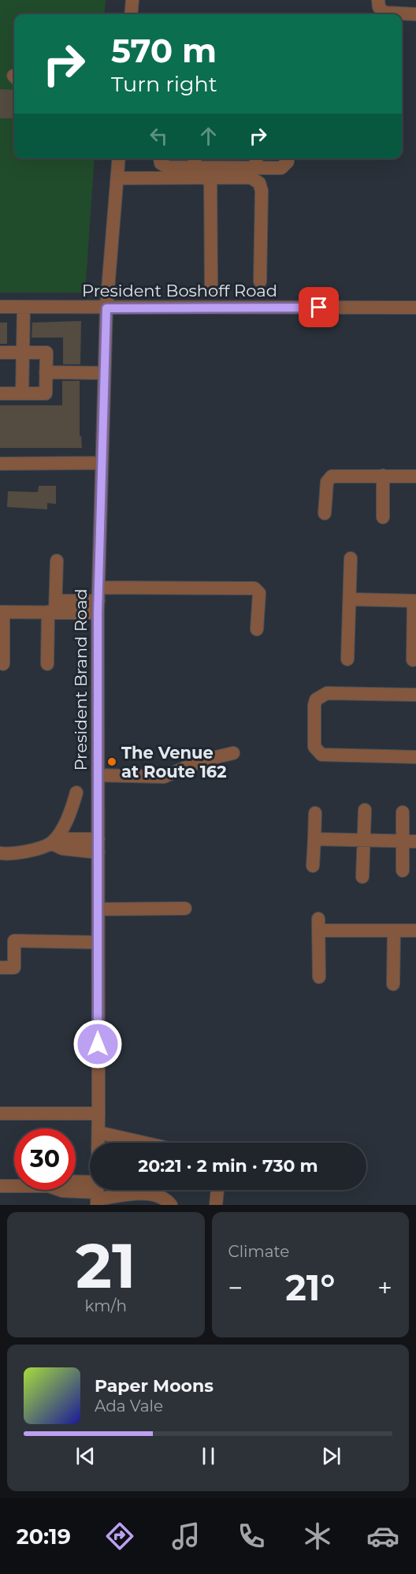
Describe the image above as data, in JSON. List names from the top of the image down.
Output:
{
  "streets": {
    "street": ["President Boshoff Road", "President Brand Road"]
  },
  "crossings": [
    ["President Boshoff Road", "President Brand Road"]
  ],
  "places": ["The Venue at Route 162"],
  "page": {
    "turn": ["570 m", "Turn right"],
    "limit": "30",
    "trip": "20:21 · 2 min · 730 m",
    "tile": [
      ["21", "km/h"],
      "Climate"
    ],
    "heat": ["−", "21°", "+"],
    "song": ["Paper Moons", "Ada Vale"],
    "tabs": "20:19"
  }
}
